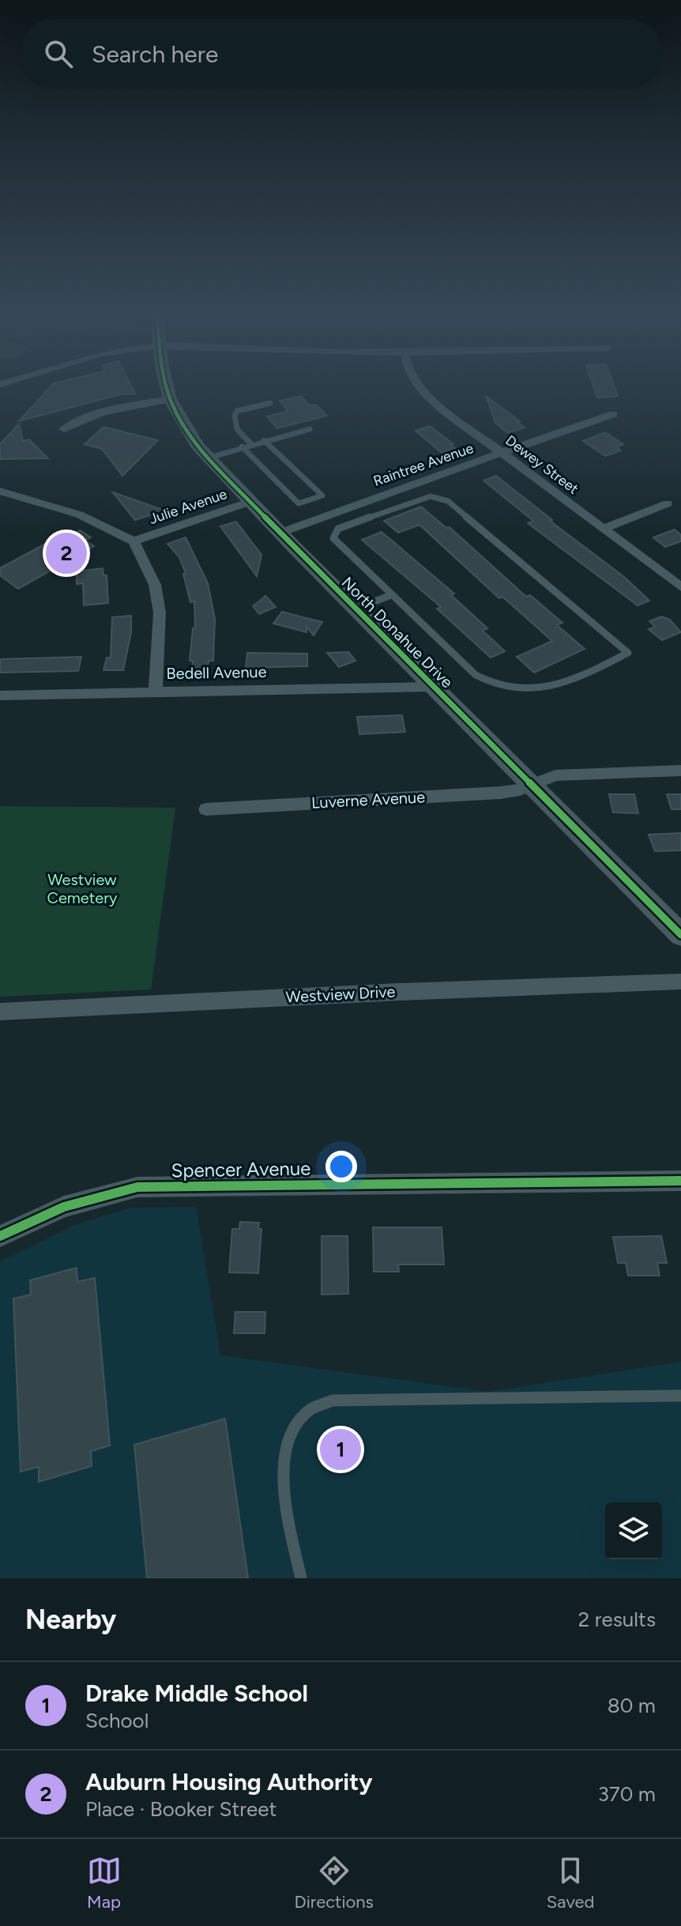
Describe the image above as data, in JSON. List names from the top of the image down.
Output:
{
  "streets": {
    "street": [
      "Raintree Avenue",
      "Dewey Street",
      "Julie Avenue",
      "North Donahue Drive",
      "Bedell Avenue",
      "Luverne Avenue",
      "Westview Drive",
      "Spencer Avenue"
    ]
  },
  "crossings": [
    ["Raintree Avenue", "Dewey Street"],
    ["Raintree Avenue", "North Donahue Drive"],
    ["Julie Avenue", "North Donahue Drive"],
    ["North Donahue Drive", "Bedell Avenue"],
    ["North Donahue Drive", "Luverne Avenue"]
  ],
  "parks": ["Westview Cemetery"],
  "page": {
    "search": "Search here",
    "pins": ["2", "1"],
    "heading": ["Nearby", "2 results"],
    "list": [
      {
        "mark": "1",
        "name": "Drake Middle School",
        "note": "School",
        "value": "80 m"
      },
      {
        "mark": "2",
        "name": "Auburn Housing Authority",
        "note": "Place · Booker Street",
        "value": "370 m"
      }
    ],
    "nav": ["Map", "Directions", "Saved"]
  }
}
